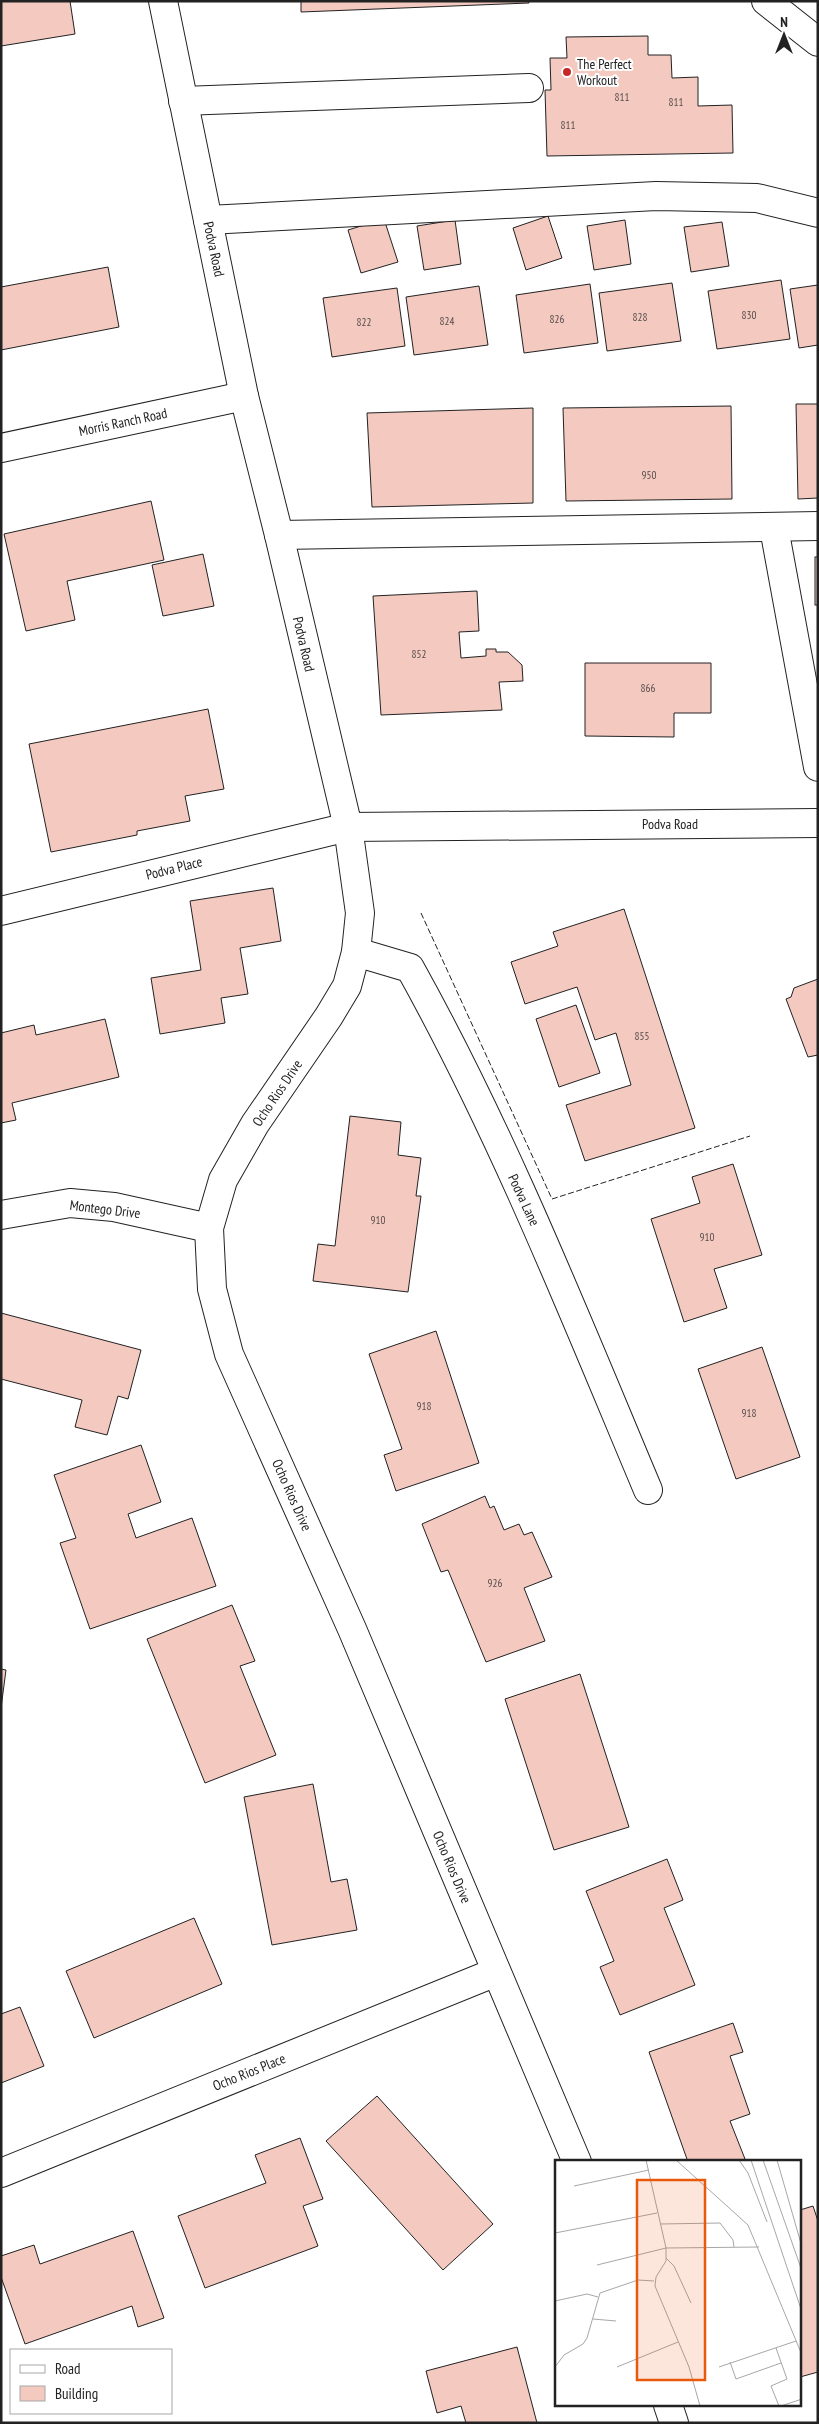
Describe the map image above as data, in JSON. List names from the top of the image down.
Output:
{
  "streets": {
    "street": [
      "Podva Road",
      "Morris Ranch Road",
      "Podva Place",
      "Ocho Rios Drive",
      "Podva Lane",
      "Montego Drive",
      "Ocho Rios Place"
    ]
  },
  "crossings": [
    ["Podva Road", "Morris Ranch Road"],
    ["Podva Road", "Podva Place"],
    ["Podva Road", "Ocho Rios Drive"],
    ["Podva Place", "Ocho Rios Drive"],
    ["Ocho Rios Drive", "Podva Lane"],
    ["Ocho Rios Drive", "Montego Drive"],
    ["Ocho Rios Drive", "Ocho Rios Place"]
  ],
  "places": ["The Perfect Workout"],
  "house_numbers": [
    "811",
    "811",
    "811",
    "830",
    "828",
    "826",
    "824",
    "822",
    "950",
    "852",
    "866",
    "855",
    "910",
    "910",
    "918",
    "918",
    "926"
  ],
  "legend": ["Road", "Building"],
  "north": "top"
}
